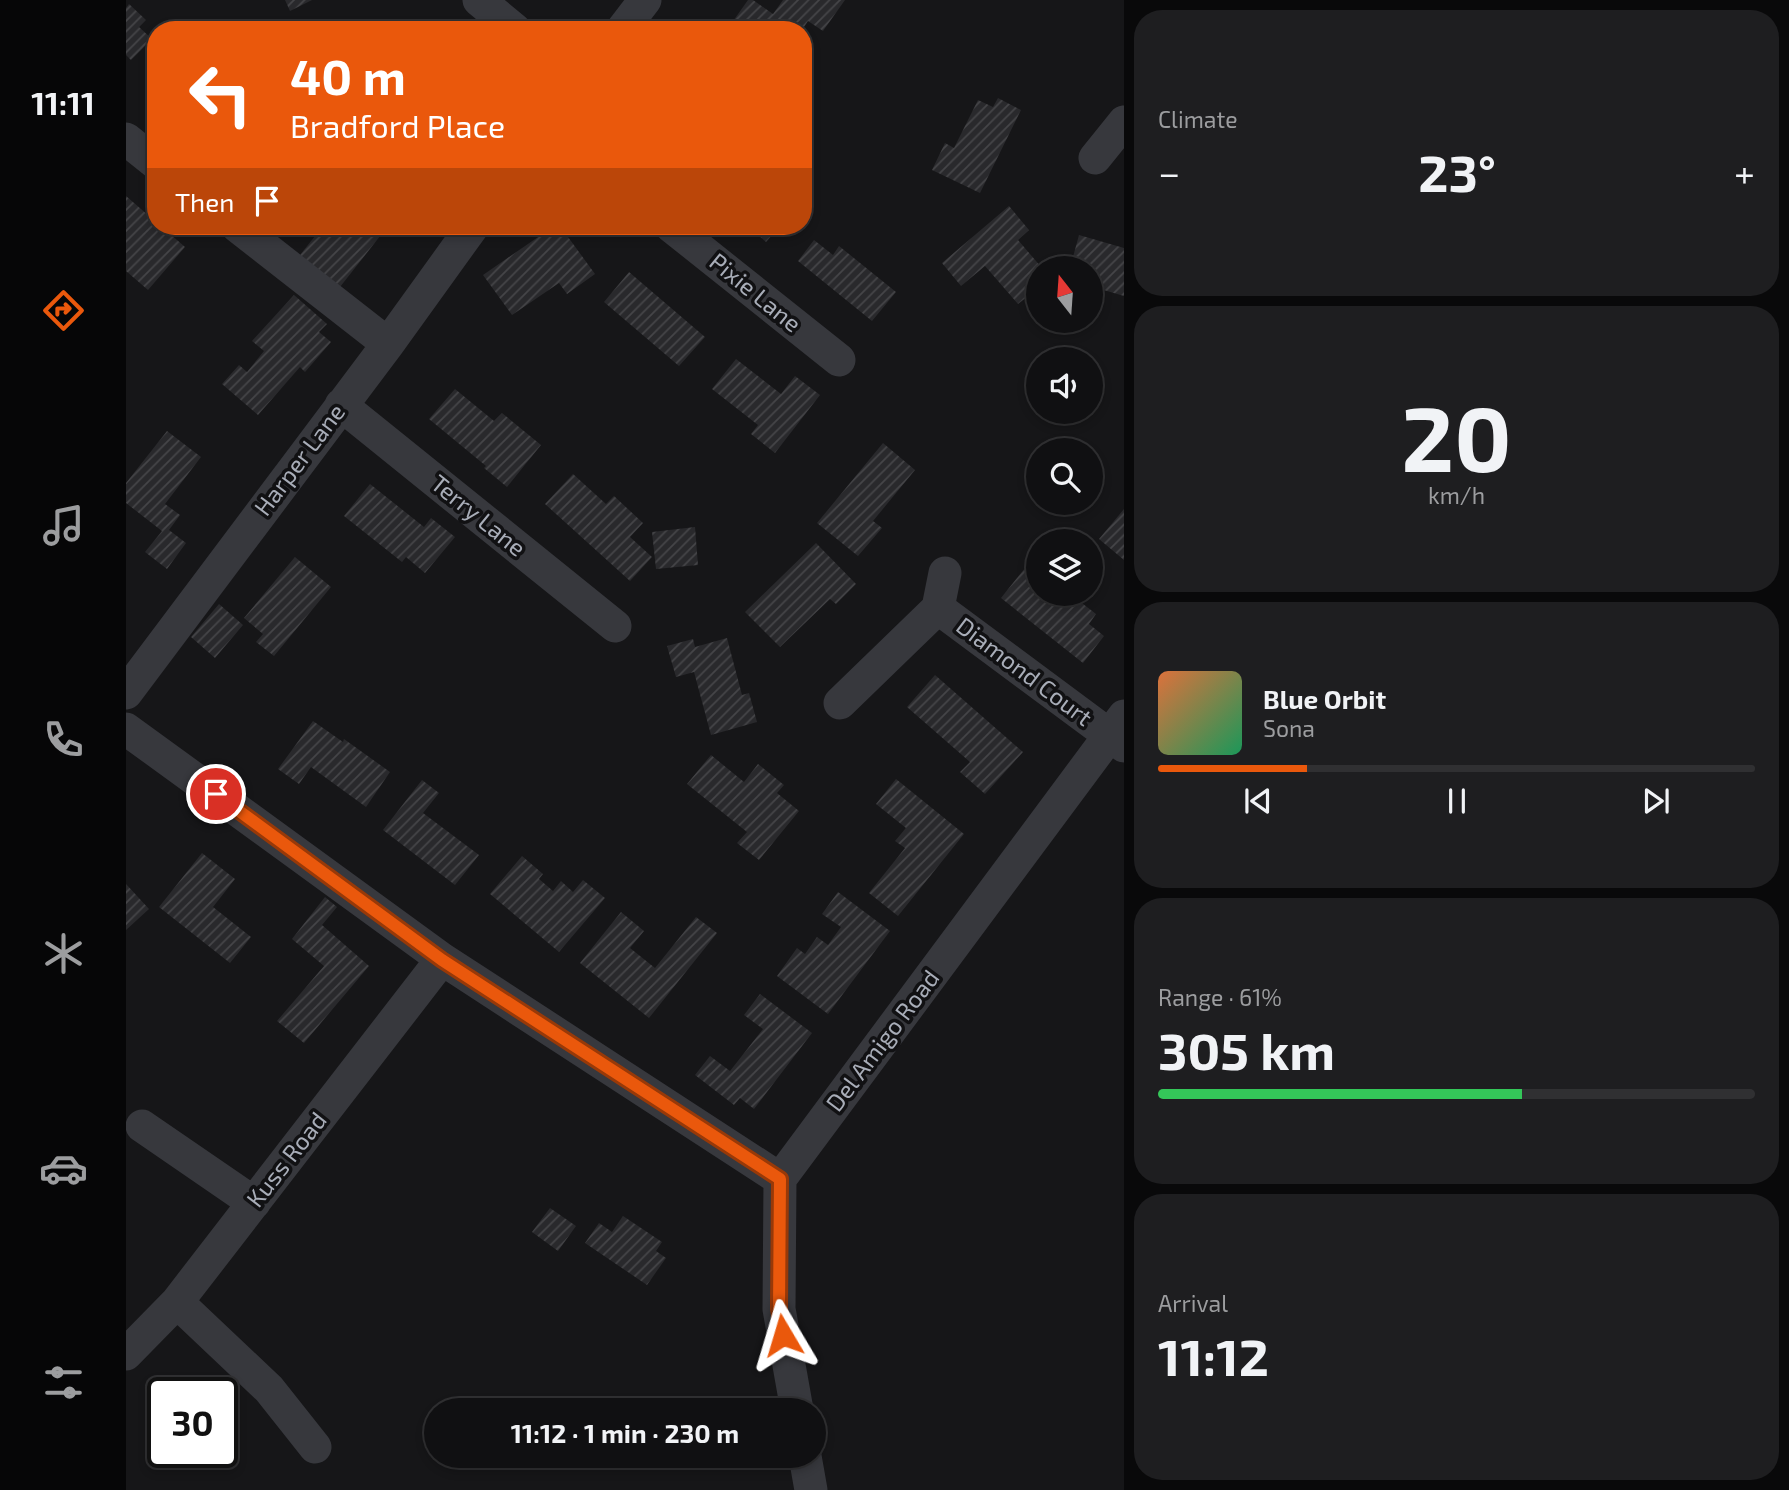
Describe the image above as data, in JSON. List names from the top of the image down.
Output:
{
  "streets": {
    "street": [
      "Pixie Lane",
      "Harper Lane",
      "Terry Lane",
      "Diamond Court",
      "Del Amigo Road",
      "Kuss Road"
    ]
  },
  "crossings": [
    ["Harper Lane", "Terry Lane"],
    ["Diamond Court", "Del Amigo Road"]
  ],
  "north": "top",
  "page": {
    "tabs": "11:11",
    "tile": [
      "Climate",
      ["20", "km/h"],
      ["Range · 61%", "305 km"],
      ["Arrival", "11:12"]
    ],
    "turn": ["40 m", "Bradford Place"],
    "heat": ["−", "23°", "+"],
    "then": "Then",
    "song": ["Blue Orbit", "Sona"],
    "limit": "30",
    "trip": "11:12 · 1 min · 230 m"
  }
}
